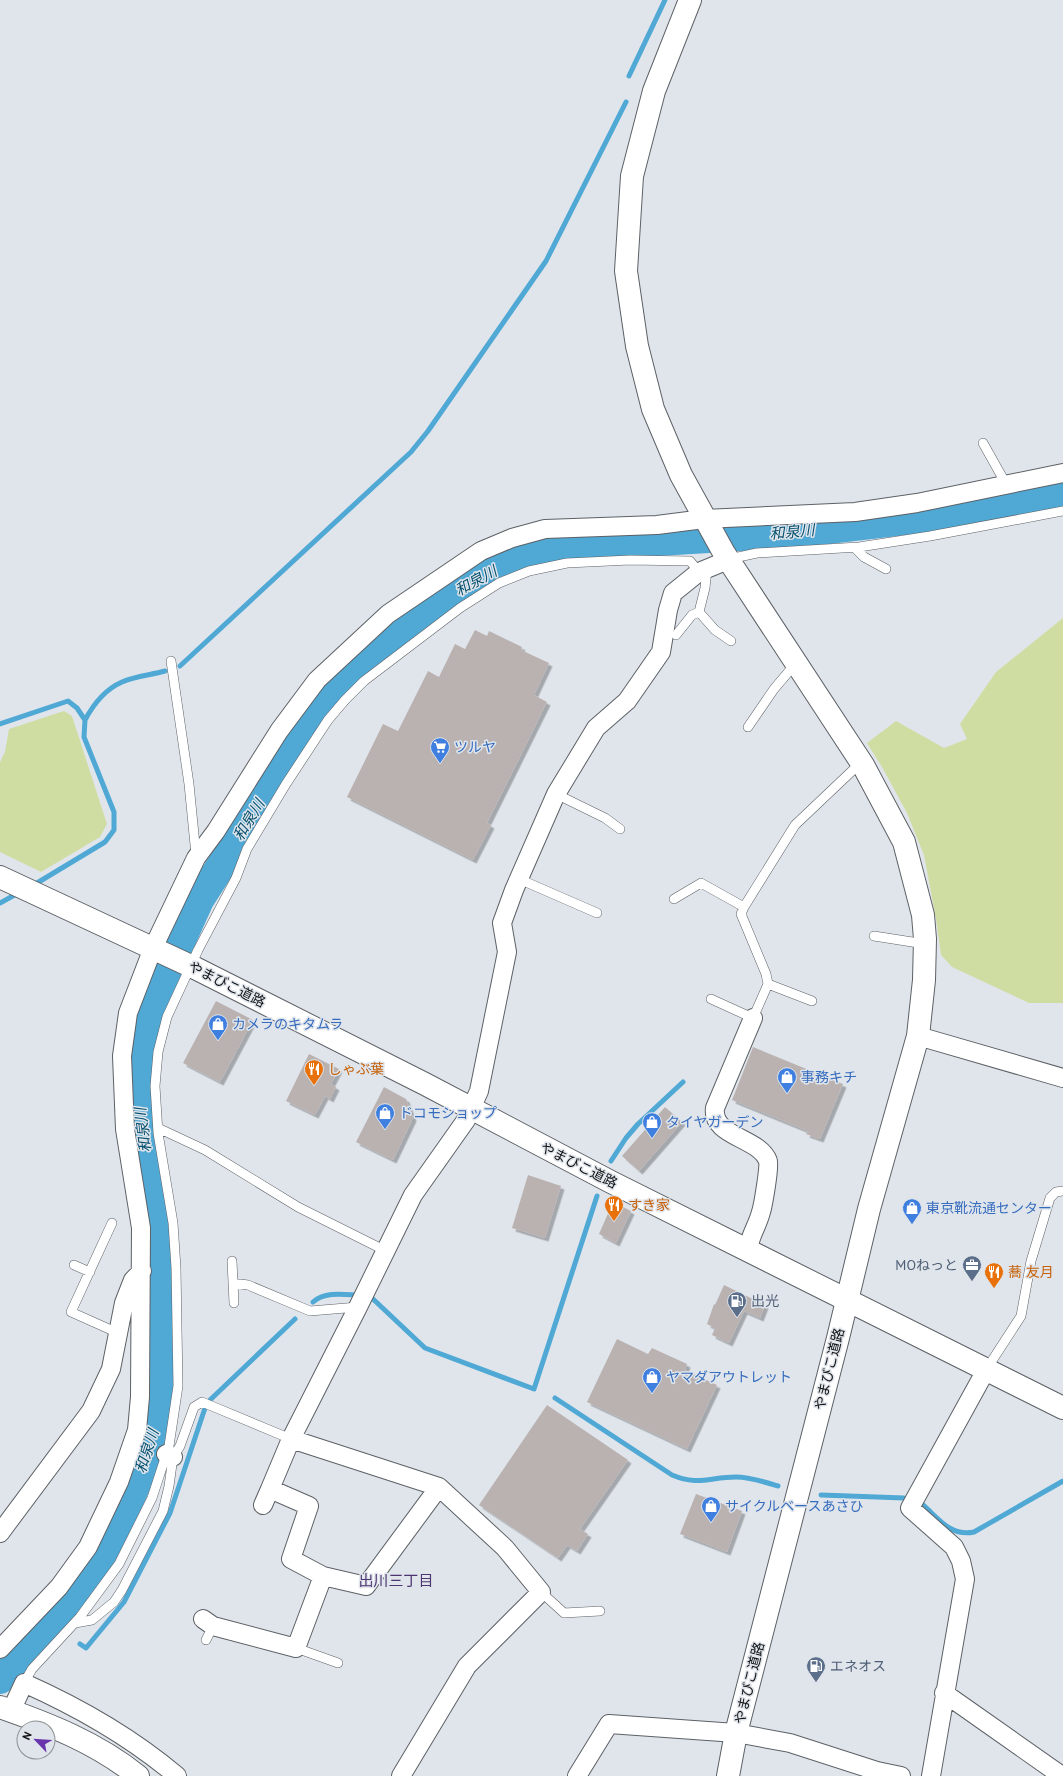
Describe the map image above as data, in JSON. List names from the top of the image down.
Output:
{
  "streets": {
    "street": ["やまびこ道路"]
  },
  "districts": ["出川三丁目"],
  "water": ["和泉川"],
  "places": {
    "supermarket": ["ツルヤ"],
    "shop": [
      "カメラのキタムラ",
      "事務キチ",
      "ドコモショップ",
      "タイヤガーデン",
      "東京靴流通センター",
      "ヤマダアウトレット",
      "サイクルベースあさひ"
    ],
    "restaurant": ["しゃぶ葉", "すき家", "蕎 友月"],
    "office": ["MOねっと"],
    "fuel station": ["出光", "エネオス"]
  },
  "north": "top left"
}
